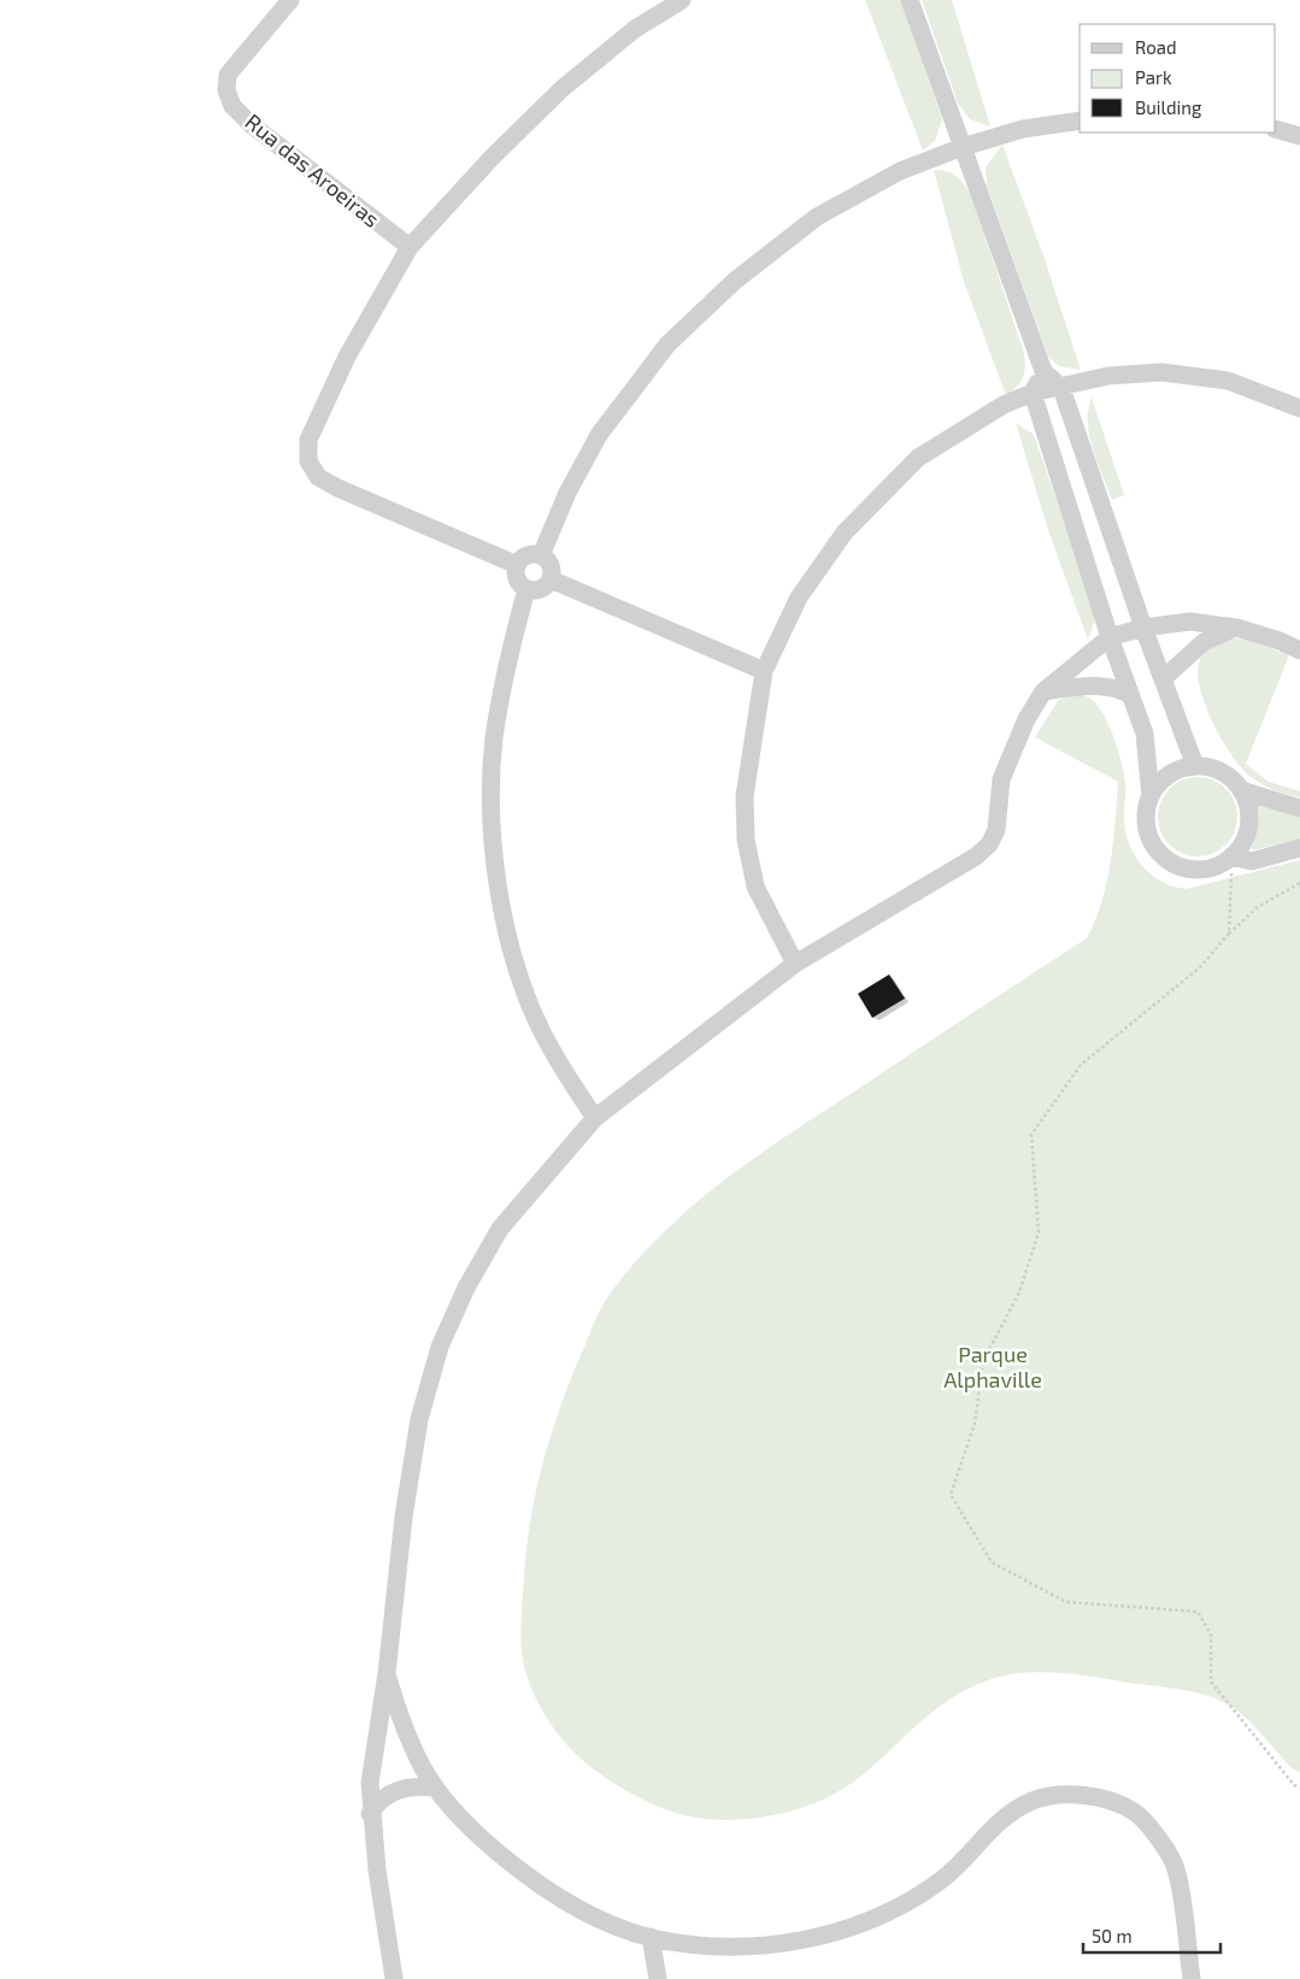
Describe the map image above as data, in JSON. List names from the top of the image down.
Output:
{
  "streets": {
    "street": ["Rua das Aroeiras"]
  },
  "parks": ["Parque Alphaville"],
  "legend": ["Road", "Park", "Building"],
  "scale_bar": "50 m"
}
